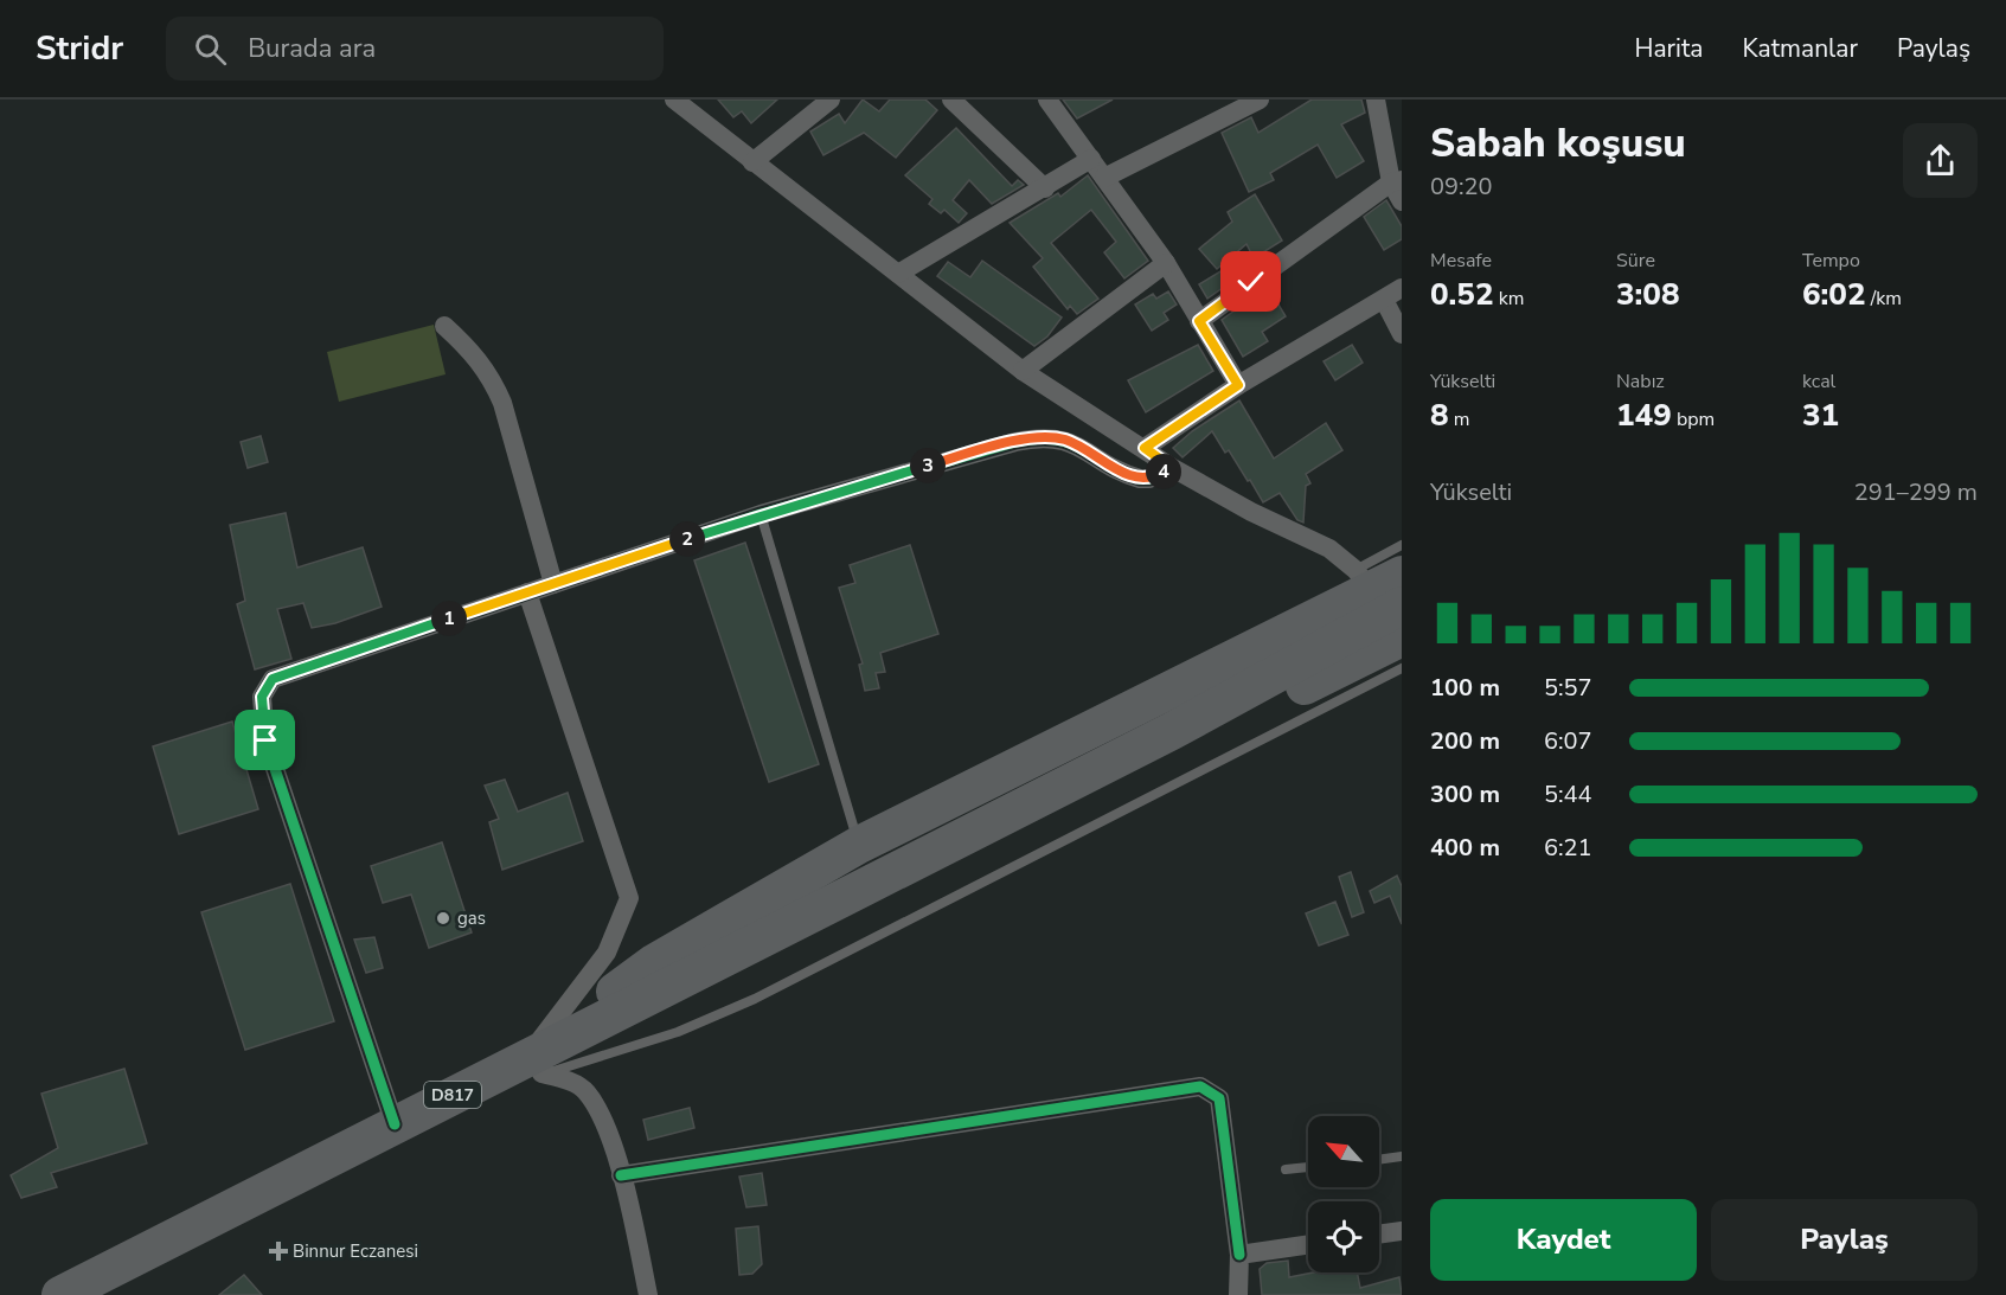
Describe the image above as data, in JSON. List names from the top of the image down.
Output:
{
  "streets": {
    "highway": ["D817"]
  },
  "places": {
    "other": ["gas"],
    "health": ["Binnur Eczanesi"]
  },
  "north": "top left",
  "page": {
    "header": "Stridr",
    "search": "Burada ara",
    "nav": ["Harita", "Katmanlar", "Paylaş"],
    "heading": ["Sabah koşusu", "09:20"],
    "stats": [
      ["Mesafe", "0.52 km"],
      ["Süre", "3:08"],
      ["Tempo", "6:02 /km"],
      ["Yükselti", "8 m"],
      ["Nabız", "149 bpm"],
      ["kcal", "31"]
    ],
    "pins": [
      "3",
      "4",
      "2",
      "1"
    ],
    "chart": ["Yükselti", "291–299 m"],
    "list": [
      {
        "name": "100 m",
        "note": "5:57"
      },
      {
        "name": "200 m",
        "note": "6:07"
      },
      {
        "name": "300 m",
        "note": "5:44"
      },
      {
        "name": "400 m",
        "note": "6:21"
      }
    ],
    "buttons": ["Kaydet", "Paylaş"]
  }
}
